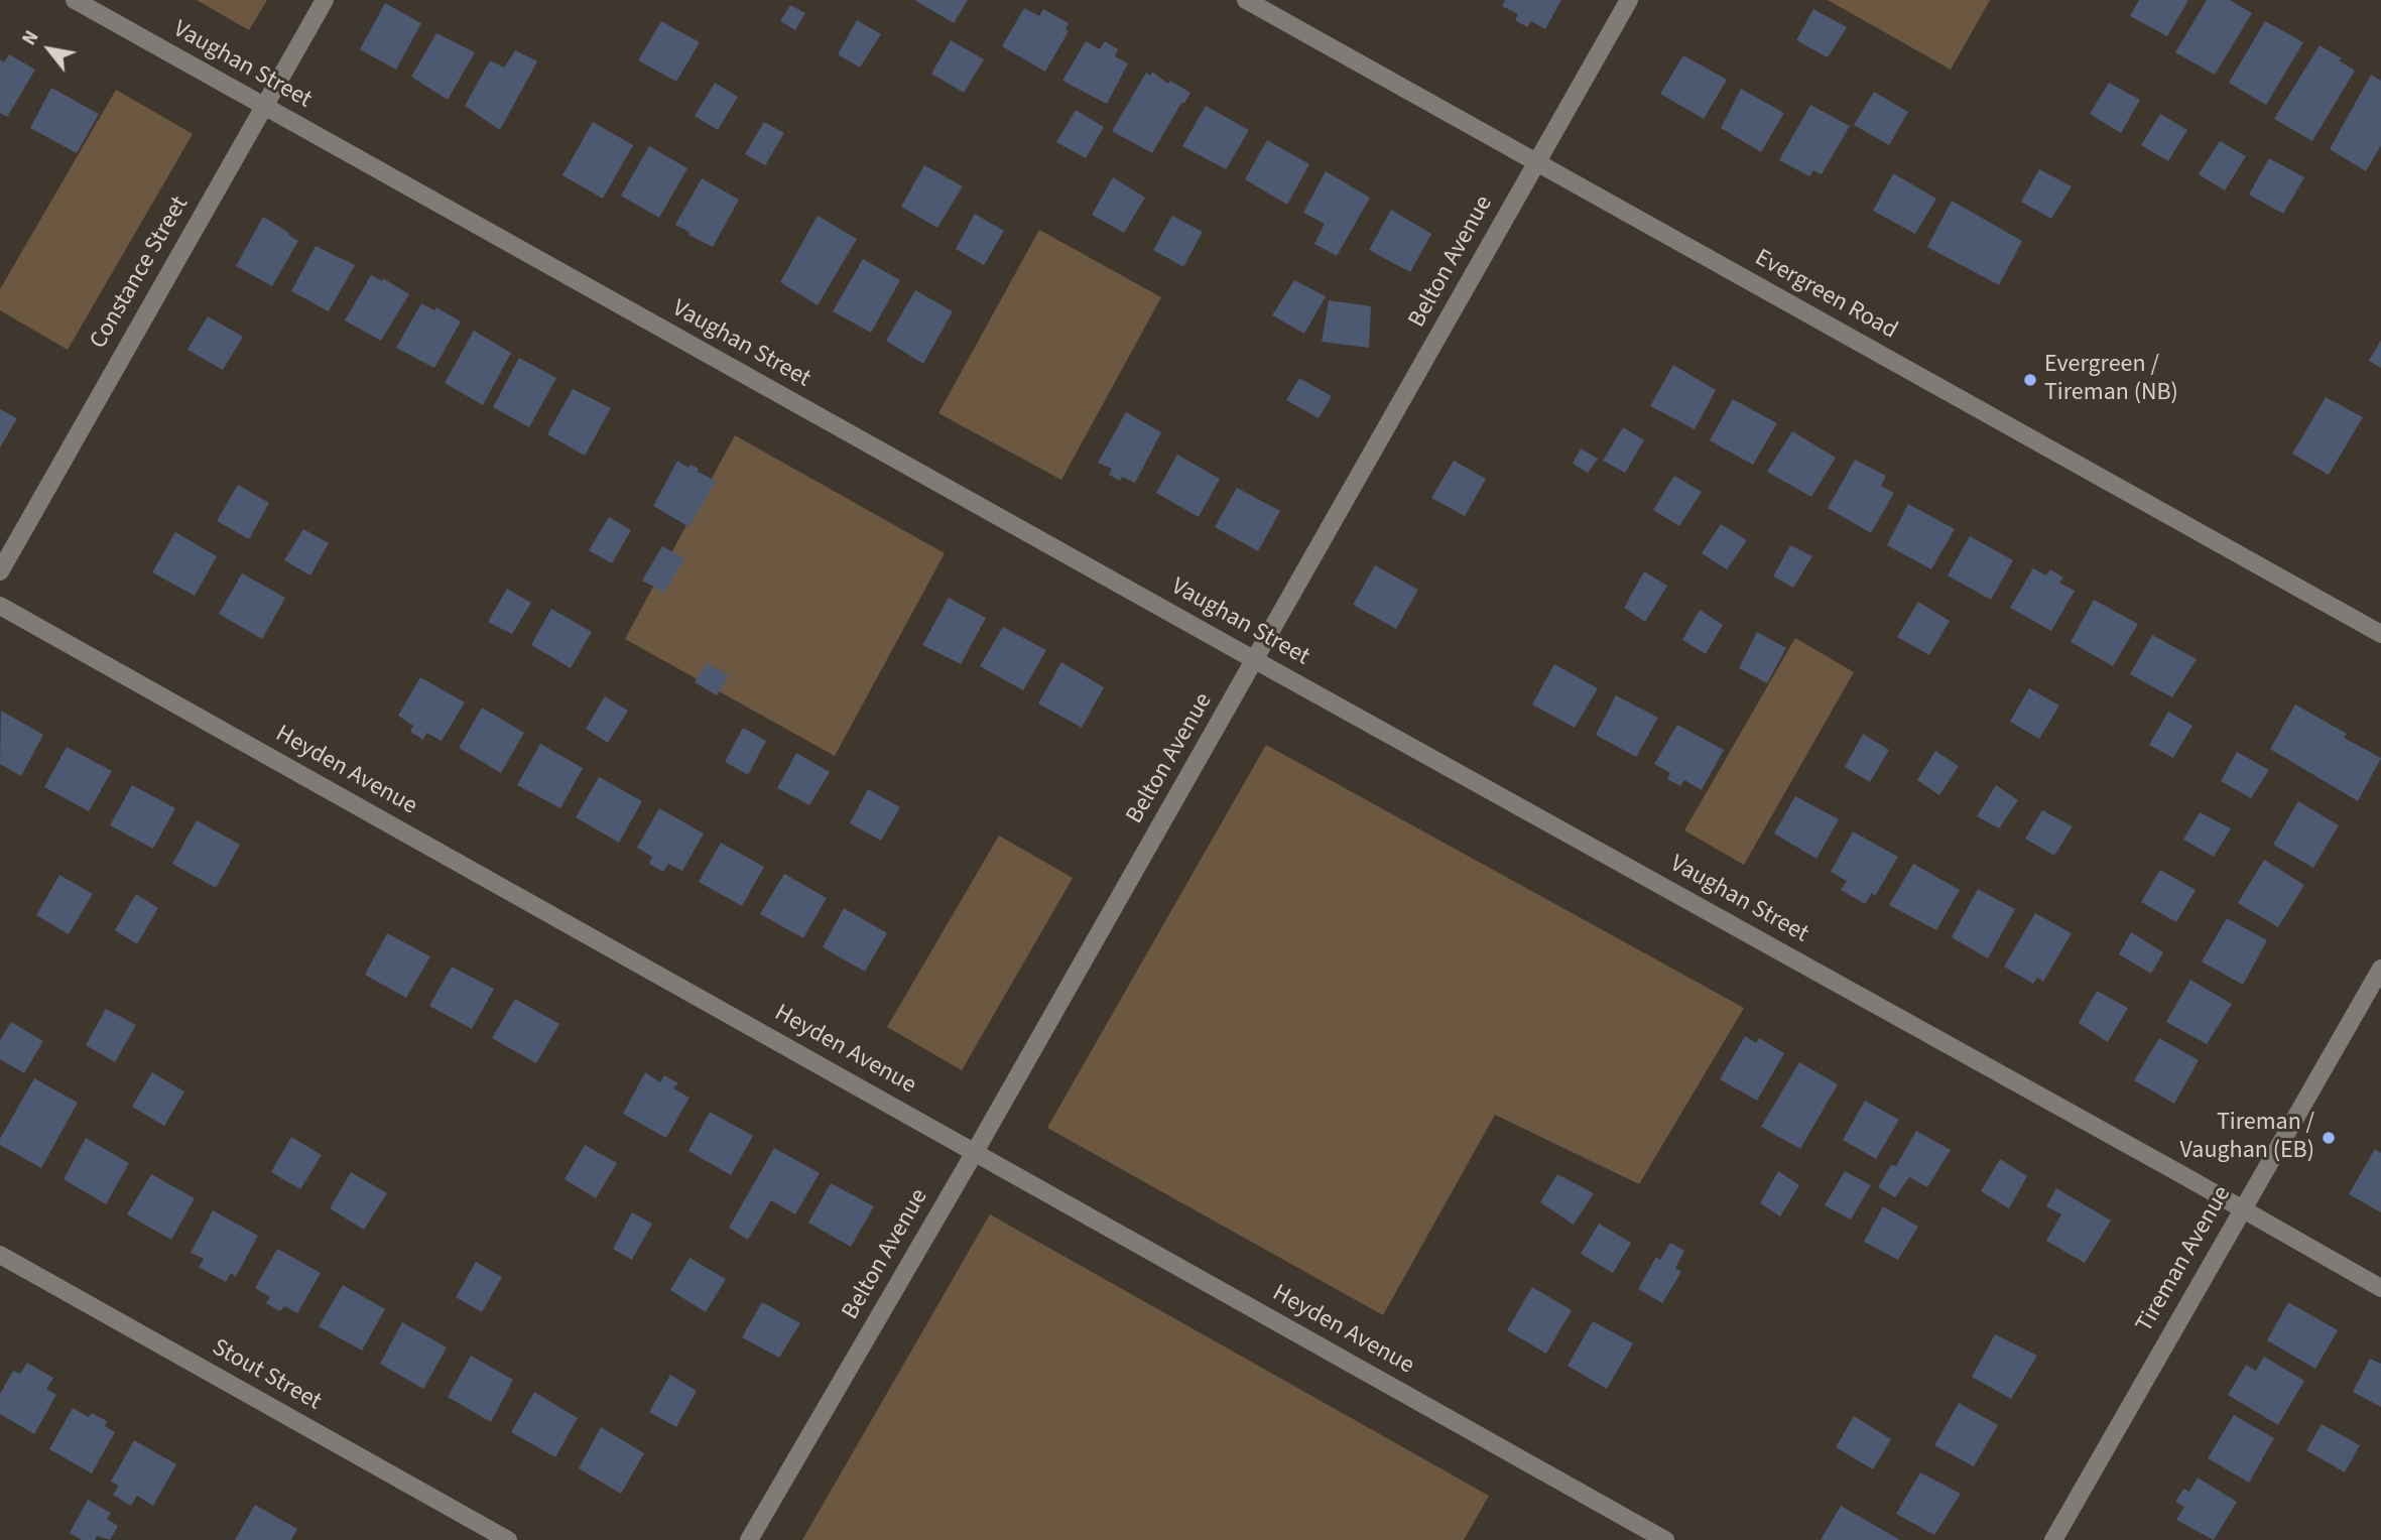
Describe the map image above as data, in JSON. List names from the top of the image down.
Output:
{
  "streets": {
    "street": [
      "Vaughan Street",
      "Belton Avenue",
      "Constance Street",
      "Evergreen Road",
      "Heyden Avenue",
      "Tireman Avenue",
      "Stout Street"
    ]
  },
  "crossings": [
    ["Vaughan Street", "Belton Avenue"],
    ["Vaughan Street", "Constance Street"],
    ["Vaughan Street", "Tireman Avenue"],
    ["Belton Avenue", "Evergreen Road"],
    ["Belton Avenue", "Heyden Avenue"]
  ],
  "places": ["Evergreen / Tireman (NB)", "Tireman / Vaughan (EB)"],
  "north": "top left"
}
